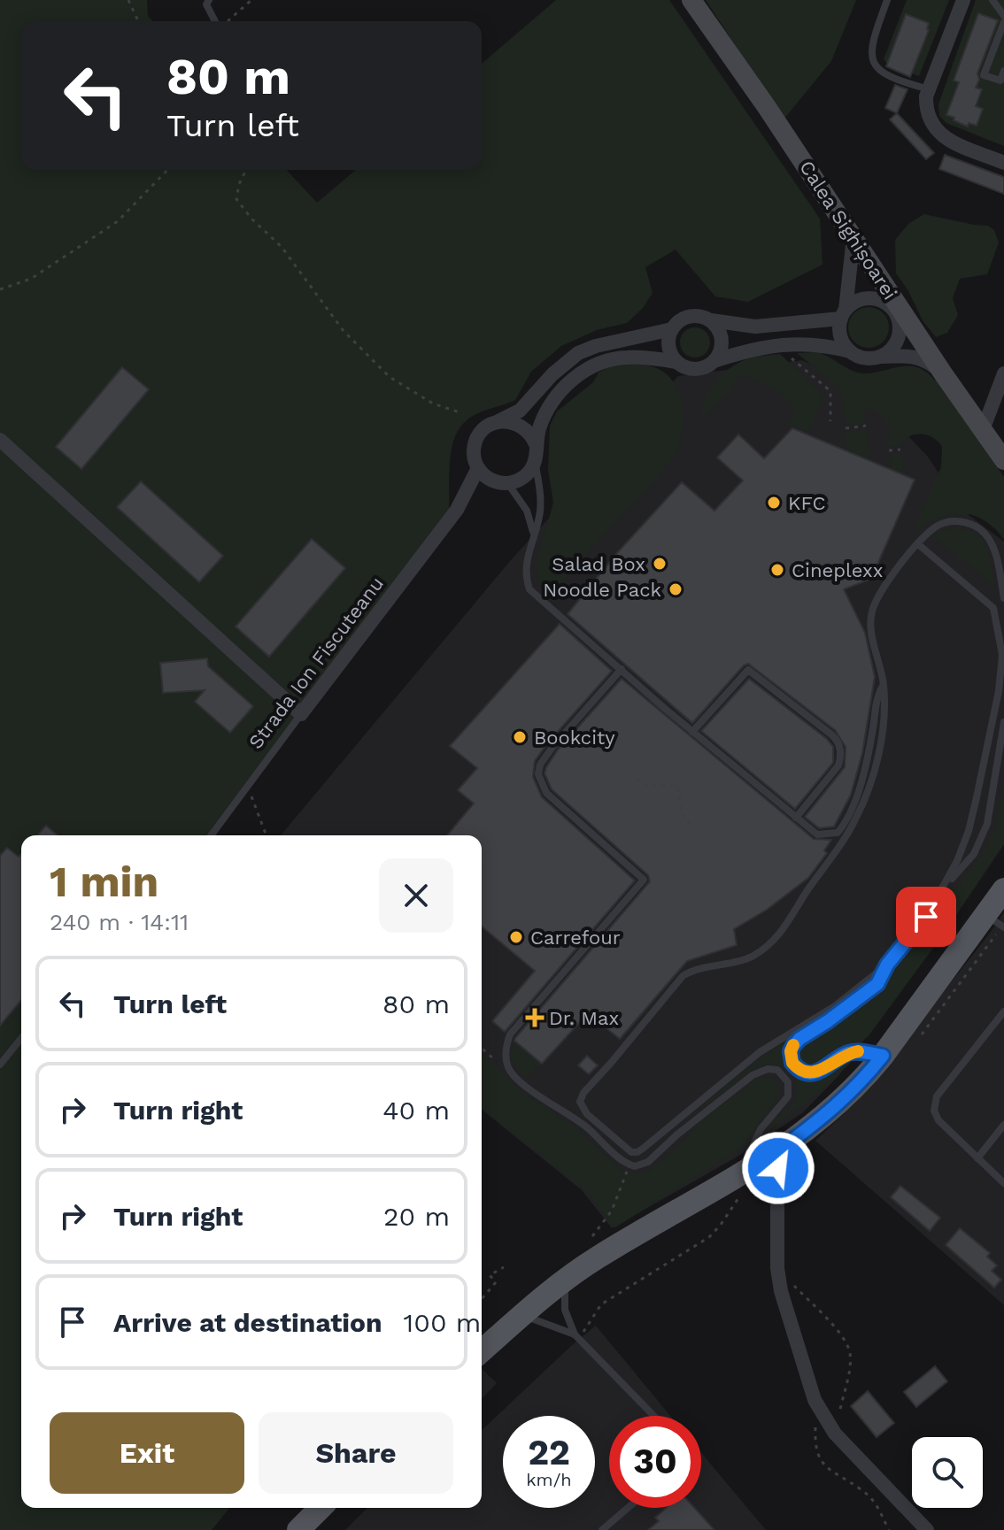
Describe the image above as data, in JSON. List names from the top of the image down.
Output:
{
  "streets": {
    "main road": ["Calea Sighișoarei"],
    "street": ["Strada Ion Fiscuteanu"]
  },
  "places": {
    "other": [
      "KFC",
      "Salad Box",
      "Cineplexx",
      "Noodle Pack",
      "Bookcity",
      "Carrefour"
    ],
    "health": ["Dr. Max"]
  },
  "page": {
    "turn": ["80 m", "Turn left"],
    "heading": ["1 min", "240 m · 14:11"],
    "list": [
      {
        "name": "Turn left",
        "value": "80 m"
      },
      {
        "name": "Turn right",
        "value": "40 m"
      },
      {
        "name": "Turn right",
        "value": "20 m"
      },
      {
        "name": "Arrive at destination",
        "value": "100 m"
      }
    ],
    "buttons": ["Exit", "Share"],
    "speed": "22 km/h",
    "limit": "30"
  }
}
